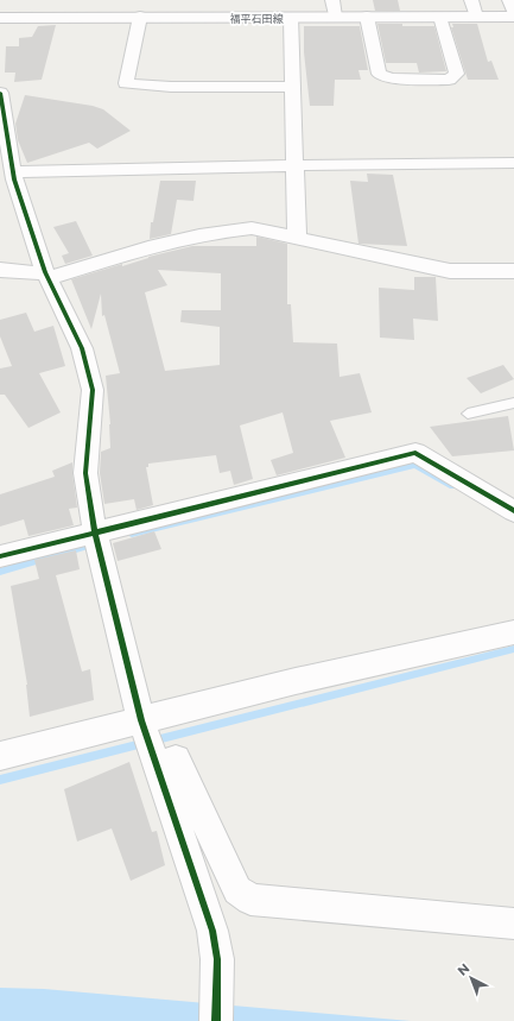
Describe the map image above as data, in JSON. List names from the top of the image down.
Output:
{
  "streets": {
    "main road": ["福平石田線"]
  },
  "north": "top left"
}
